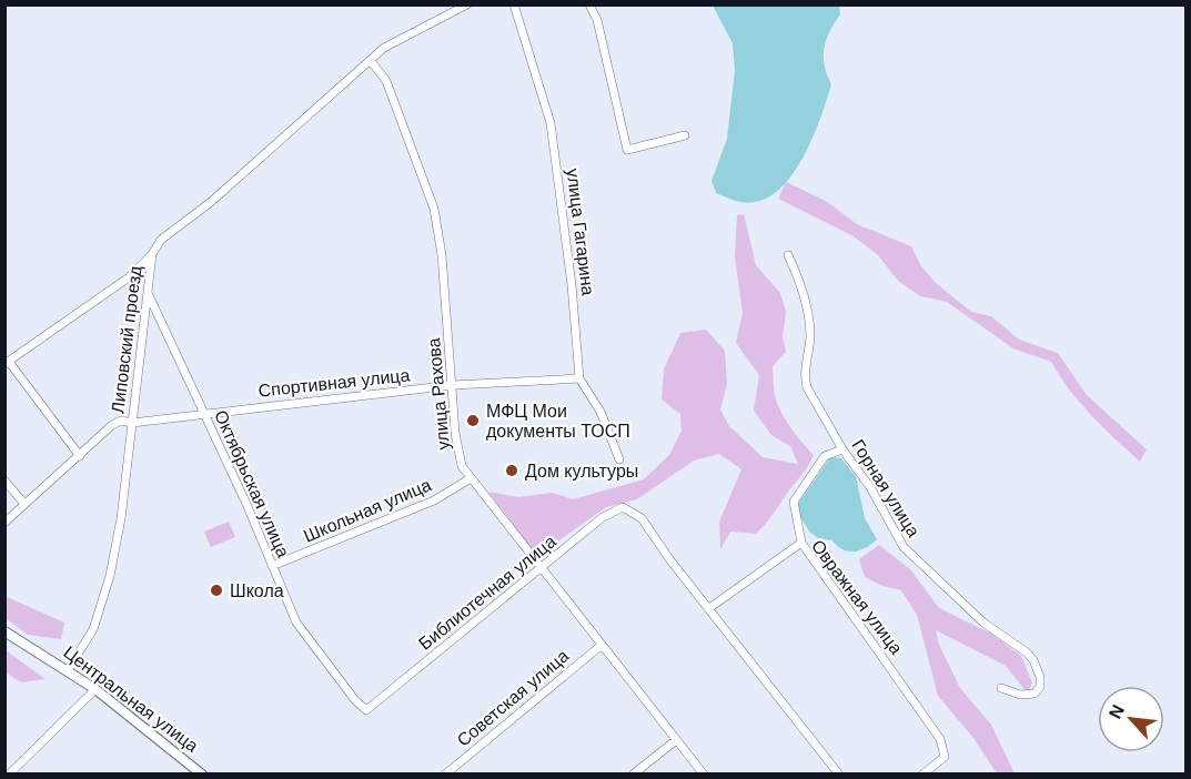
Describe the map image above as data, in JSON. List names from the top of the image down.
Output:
{
  "streets": {
    "main road": ["Центральная улица"],
    "street": [
      "улица Гагарина",
      "Липовский проезд",
      "Спортивная улица",
      "улица Рахова",
      "Октябрьская улица",
      "Горная улица",
      "Школьная улица",
      "Библиотечная улица",
      "Овражная улица",
      "Советская улица"
    ]
  },
  "crossings": [
    ["улица Гагарина", "Спортивная улица"],
    ["Липовский проезд", "Спортивная улица"],
    ["Липовский проезд", "улица Рахова"],
    ["Липовский проезд", "Октябрьская улица"],
    ["Липовский проезд", "Центральная улица"],
    ["Спортивная улица", "улица Рахова"],
    ["Спортивная улица", "Октябрьская улица"],
    ["улица Рахова", "Школьная улица"],
    ["улица Рахова", "Библиотечная улица"],
    ["улица Рахова", "Советская улица"],
    ["Октябрьская улица", "Школьная улица"],
    ["Октябрьская улица", "Библиотечная улица"],
    ["Библиотечная улица", "Овражная улица"]
  ],
  "places": ["МФЦ Мои документы ТОСП", "Дом культуры", "Школа"],
  "north": "top left"
}
